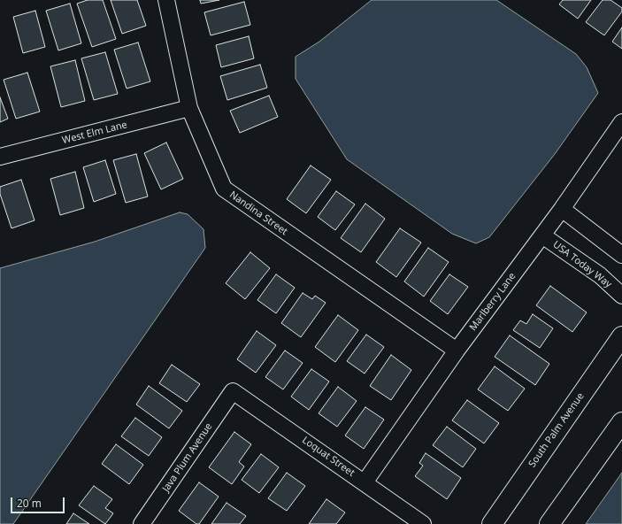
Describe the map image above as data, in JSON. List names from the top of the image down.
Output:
{
  "streets": {
    "main road": ["South Palm Avenue"],
    "street": [
      "West Elm Lane",
      "Nandina Street",
      "USA Today Way",
      "Marlberry Lane",
      "Loquat Street",
      "Java Plum Avenue"
    ]
  },
  "crossings": [
    ["West Elm Lane", "Nandina Street"],
    ["Nandina Street", "Marlberry Lane"],
    ["USA Today Way", "Marlberry Lane"],
    ["Marlberry Lane", "Loquat Street"],
    ["Loquat Street", "Java Plum Avenue"]
  ],
  "scale_bar": "20 m"
}
